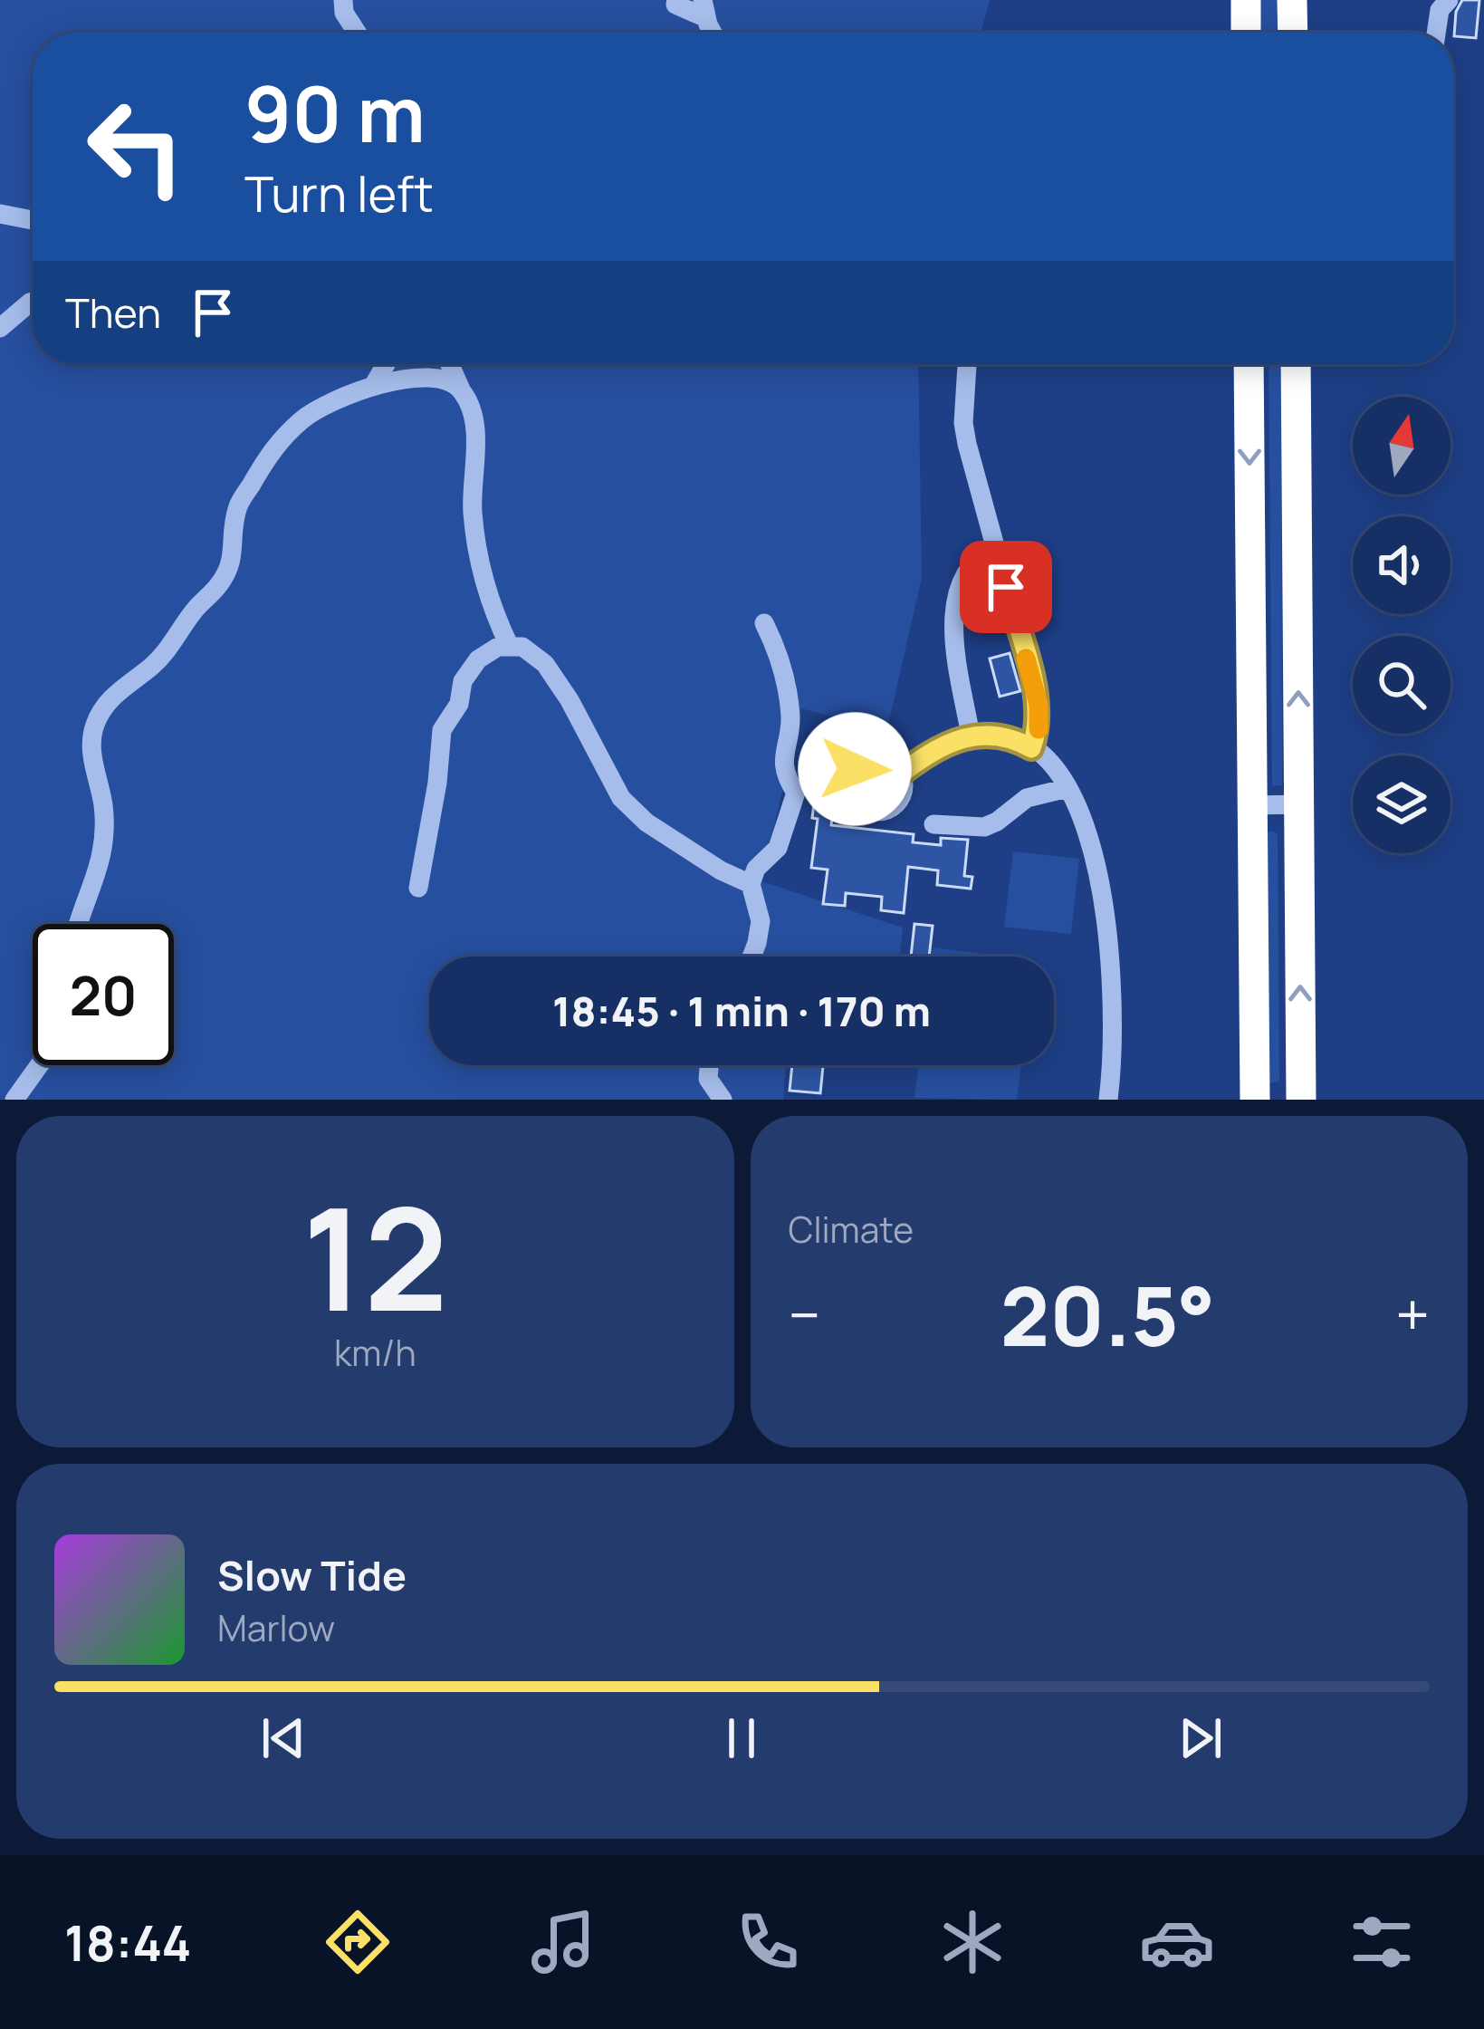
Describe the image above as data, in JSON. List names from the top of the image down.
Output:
{
  "north": "top",
  "page": {
    "turn": ["90 m", "Turn left"],
    "then": "Then",
    "limit": "20",
    "trip": "18:45 · 1 min · 170 m",
    "tile": [
      ["12", "km/h"],
      "Climate"
    ],
    "heat": ["−", "20.5°", "+"],
    "song": ["Slow Tide", "Marlow"],
    "tabs": "18:44"
  }
}
